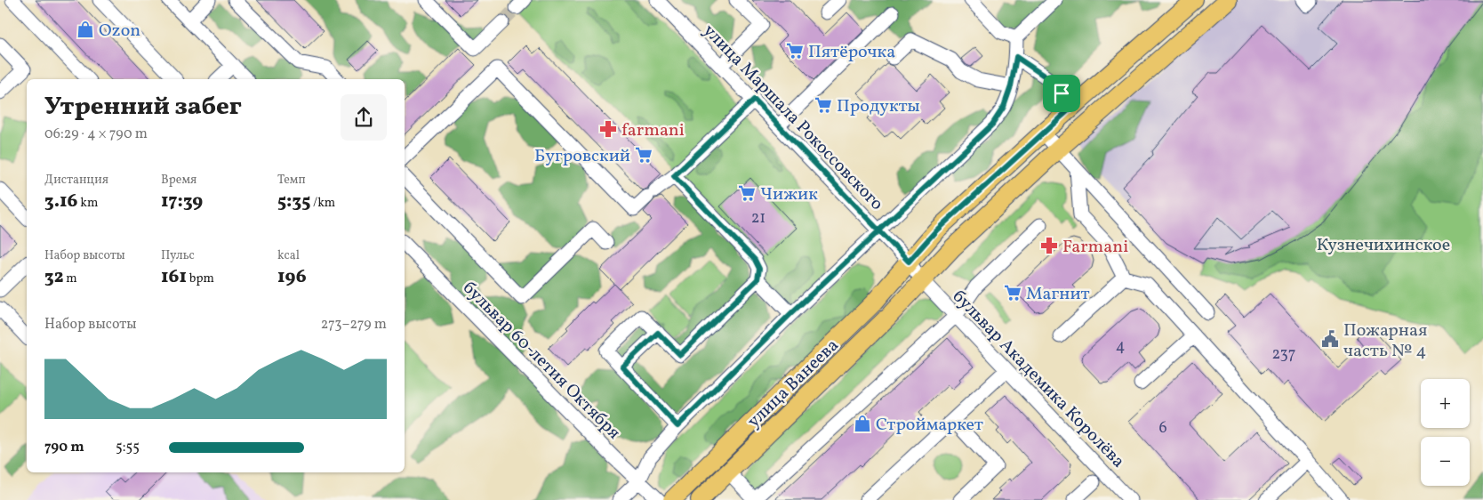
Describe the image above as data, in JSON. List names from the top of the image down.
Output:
{
  "streets": {
    "main road": ["улица Ванеева"],
    "street": ["улица Маршала Рокоссовского", "бульвар 60-летия Октября", "бульвар Академика Королёва"]
  },
  "crossings": [
    ["улица Маршала Рокоссовского", "бульвар Академика Королёва"],
    ["улица Маршала Рокоссовского", "улица Ванеева"],
    ["бульвар Академика Королёва", "улица Ванеева"]
  ],
  "parks": ["Кузнечихинское"],
  "places": {
    "shop": ["Ozon", "Строймаркет"],
    "supermarket": [
      "Пятёрочка",
      "Продукты",
      "Бугровский",
      "Чижик",
      "Магнит"
    ],
    "pharmacy": ["farmani", "Farmani"],
    "public building": ["Пожарная часть № 4"]
  },
  "house_numbers": [
    "21",
    "4",
    "237",
    "6"
  ],
  "page": {
    "heading": ["Утренний забег", "06:29 · 4 × 790 m"],
    "stats": [
      ["Дистанция", "3.16 km"],
      ["Время", "17:39"],
      ["Темп", "5:35 /km"],
      ["Набор высоты", "32 m"],
      ["Пульс", "161 bpm"],
      ["kcal", "196"]
    ],
    "chart": ["Набор высоты", "273–279 m"],
    "map_buttons": ["+", "−"],
    "list": [
      {
        "name": "790 m",
        "note": "5:55"
      }
    ]
  }
}
